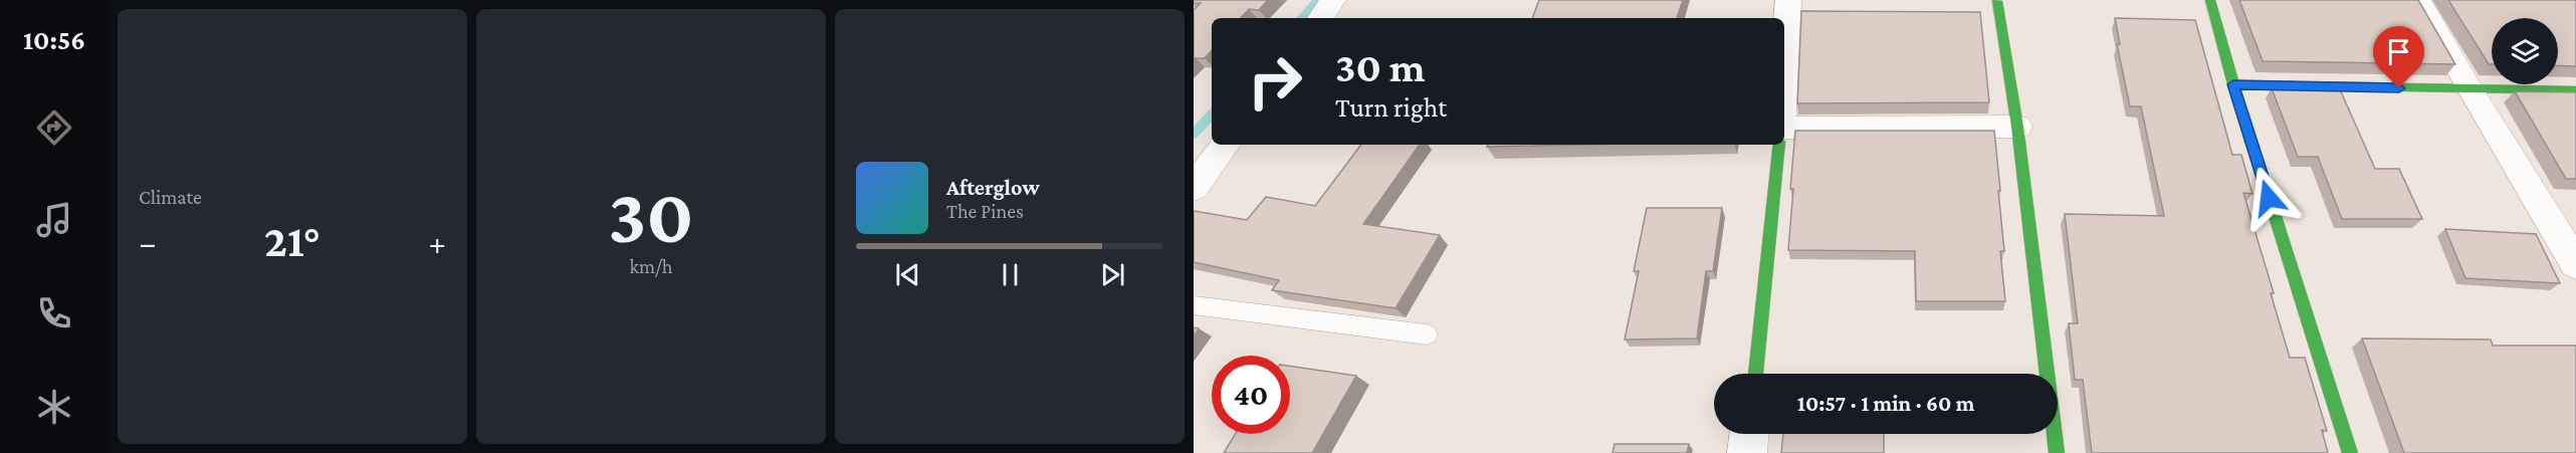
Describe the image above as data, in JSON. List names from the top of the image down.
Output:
{
  "page": {
    "tabs": "10:56",
    "tile": [
      "Climate",
      ["30", "km/h"]
    ],
    "turn": ["30 m", "Turn right"],
    "song": ["Afterglow", "The Pines"],
    "heat": ["−", "21°", "+"],
    "limit": "40",
    "trip": "10:57 · 1 min · 60 m"
  }
}
